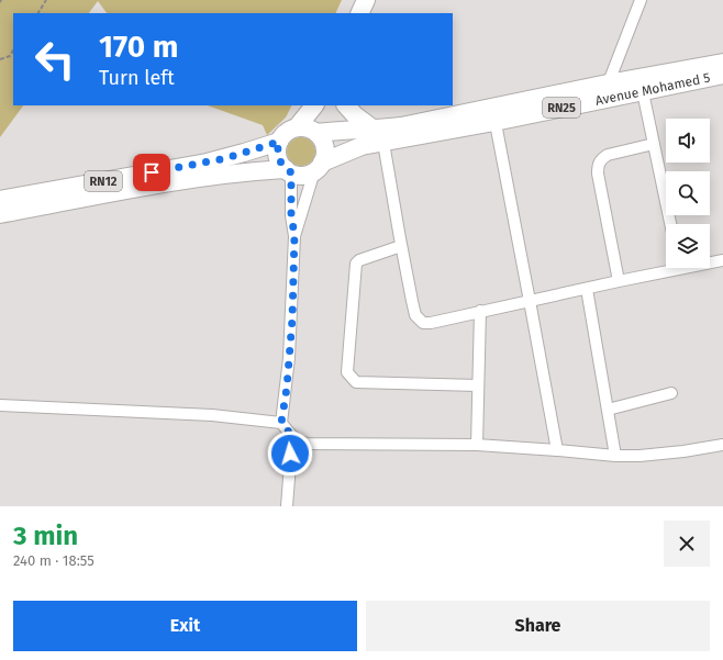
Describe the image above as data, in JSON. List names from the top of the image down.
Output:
{
  "streets": {
    "main road": ["Avenue Mohamed 5", "RN25", "RN12"]
  },
  "crossings": [
    ["Avenue Mohamed 5", "RN25"],
    ["RN25", "RN12"]
  ],
  "page": {
    "turn": ["170 m", "Turn left"],
    "heading": ["3 min", "240 m · 18:55"],
    "buttons": ["Exit", "Share"]
  }
}
